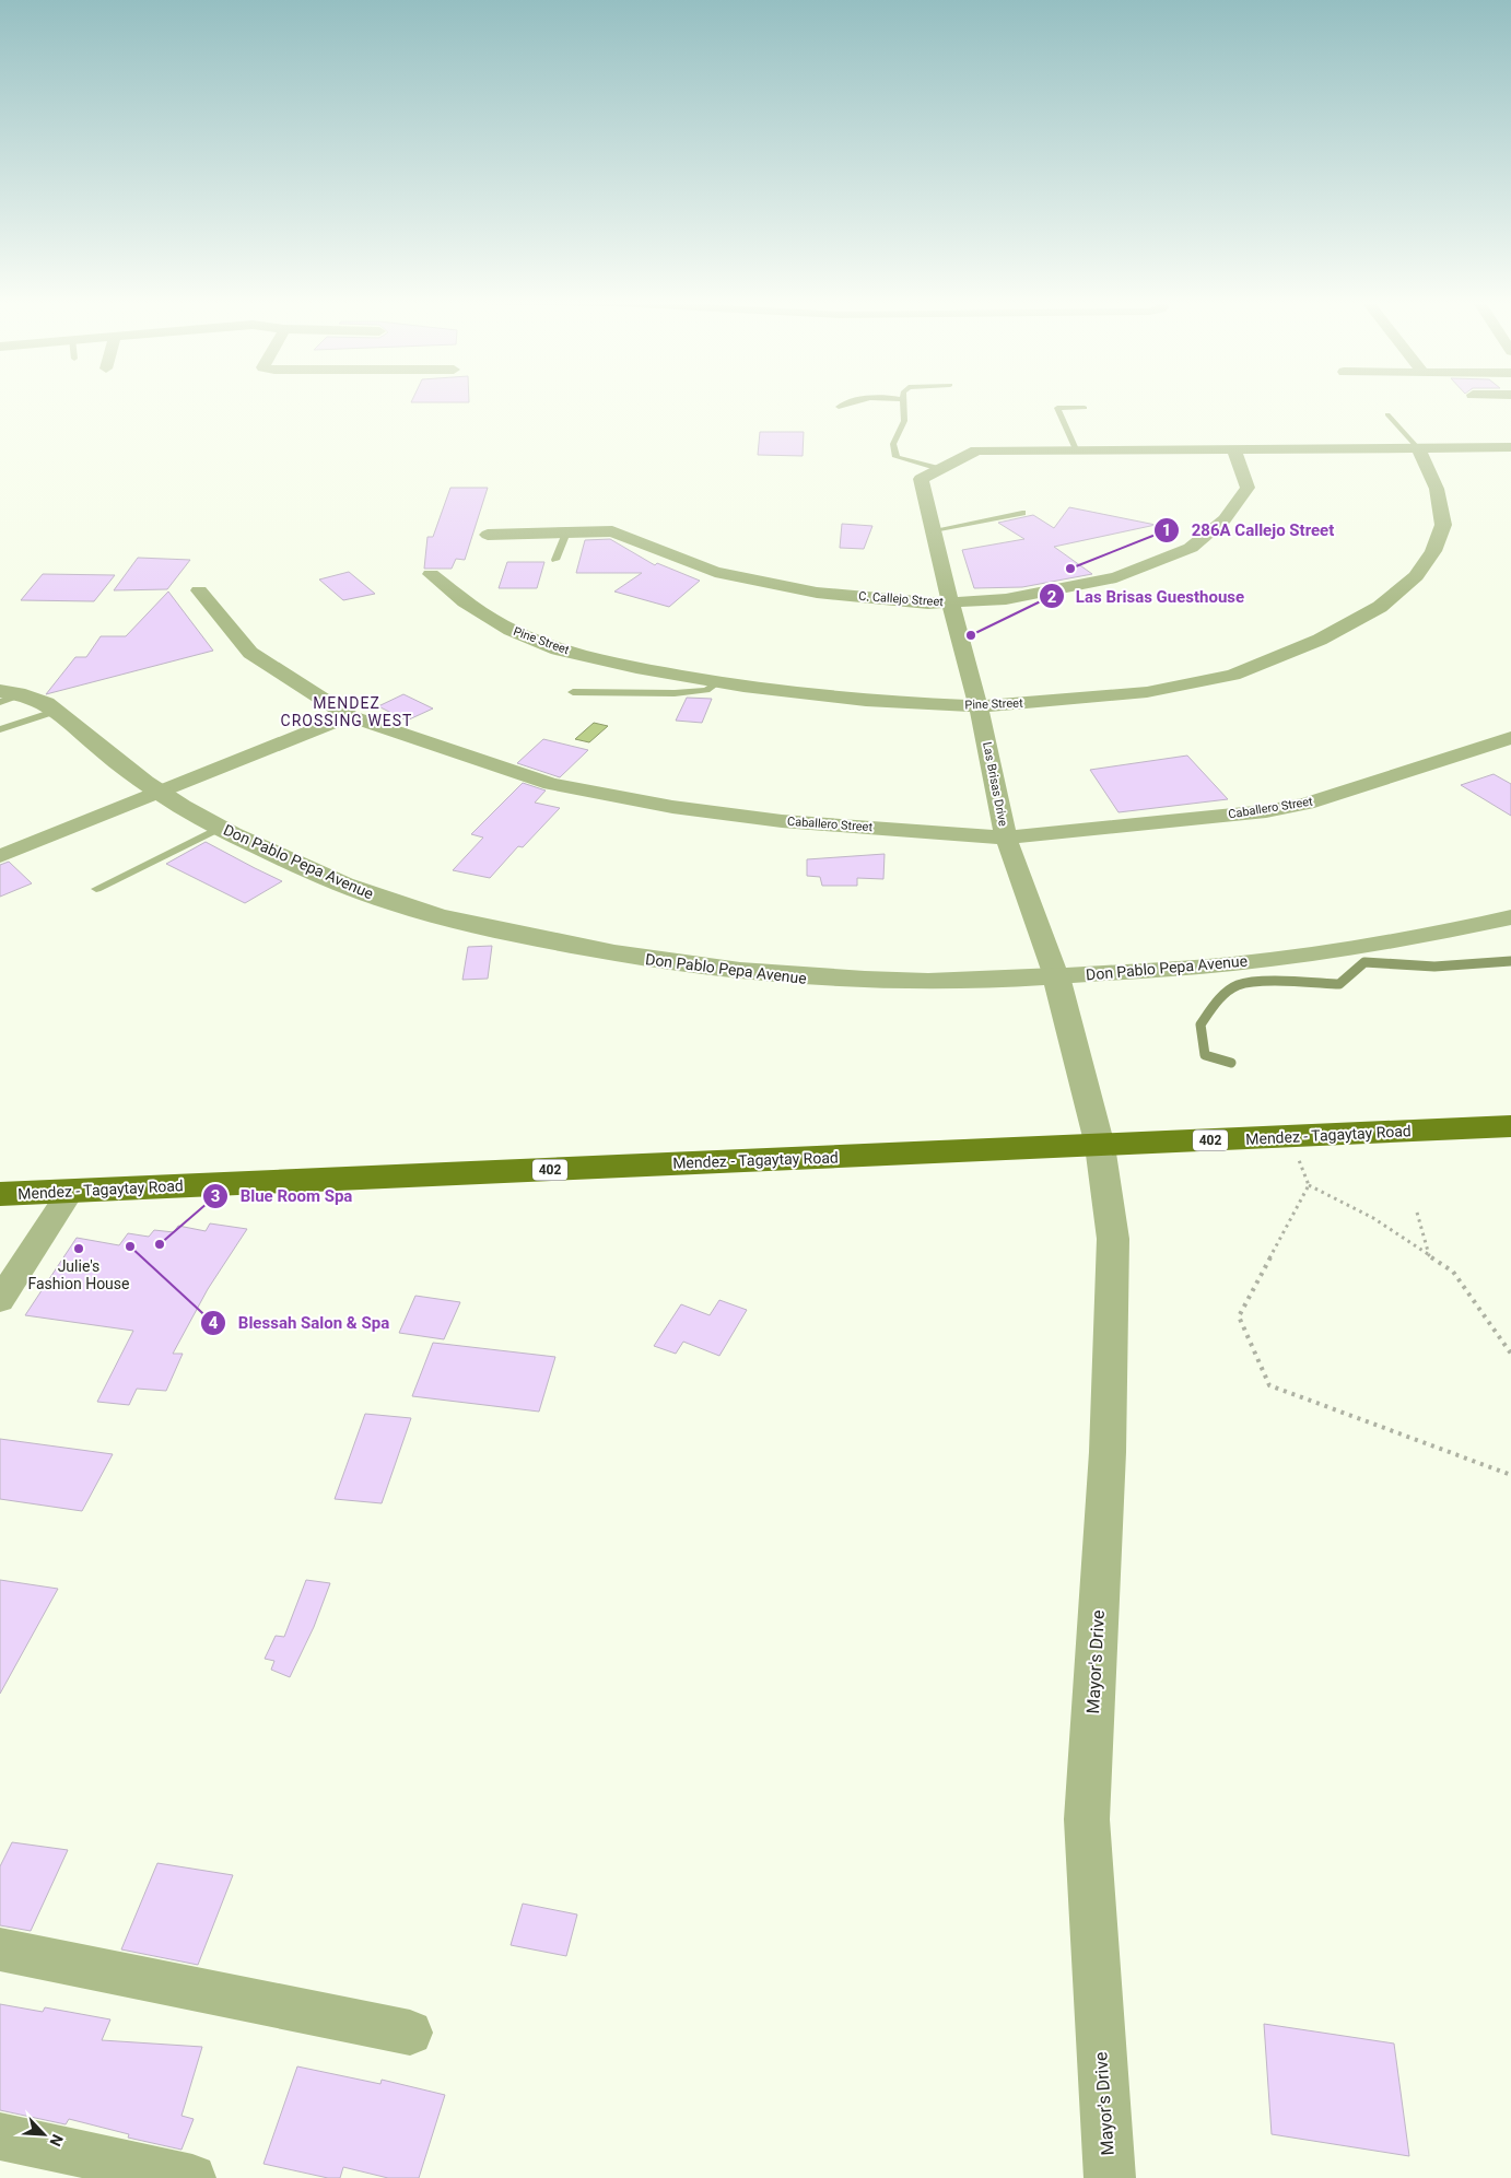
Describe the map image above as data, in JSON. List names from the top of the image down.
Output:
{
  "streets": {
    "main road": ["Mendez - Tagaytay Road", "402"],
    "street": [
      "C. Callejo Street",
      "Pine Street",
      "Las Brisas Drive",
      "Caballero Street",
      "Don Pablo Pepa Avenue",
      "Mayor's Drive"
    ]
  },
  "crossings": [
    ["C. Callejo Street", "Las Brisas Drive"],
    ["Pine Street", "Las Brisas Drive"],
    ["Las Brisas Drive", "Caballero Street"],
    ["Las Brisas Drive", "Don Pablo Pepa Avenue"],
    ["Las Brisas Drive", "Mendez - Tagaytay Road"],
    ["Las Brisas Drive", "Mayor's Drive"],
    ["Mendez - Tagaytay Road", "Mayor's Drive"]
  ],
  "districts": ["MENDEZ CROSSING WEST"],
  "places": [
    "286A Callejo Street",
    "Las Brisas Guesthouse",
    "Blue Room Spa",
    "Blessah Salon & Spa",
    "Julie's Fashion House"
  ],
  "north": "bottom right"
}
